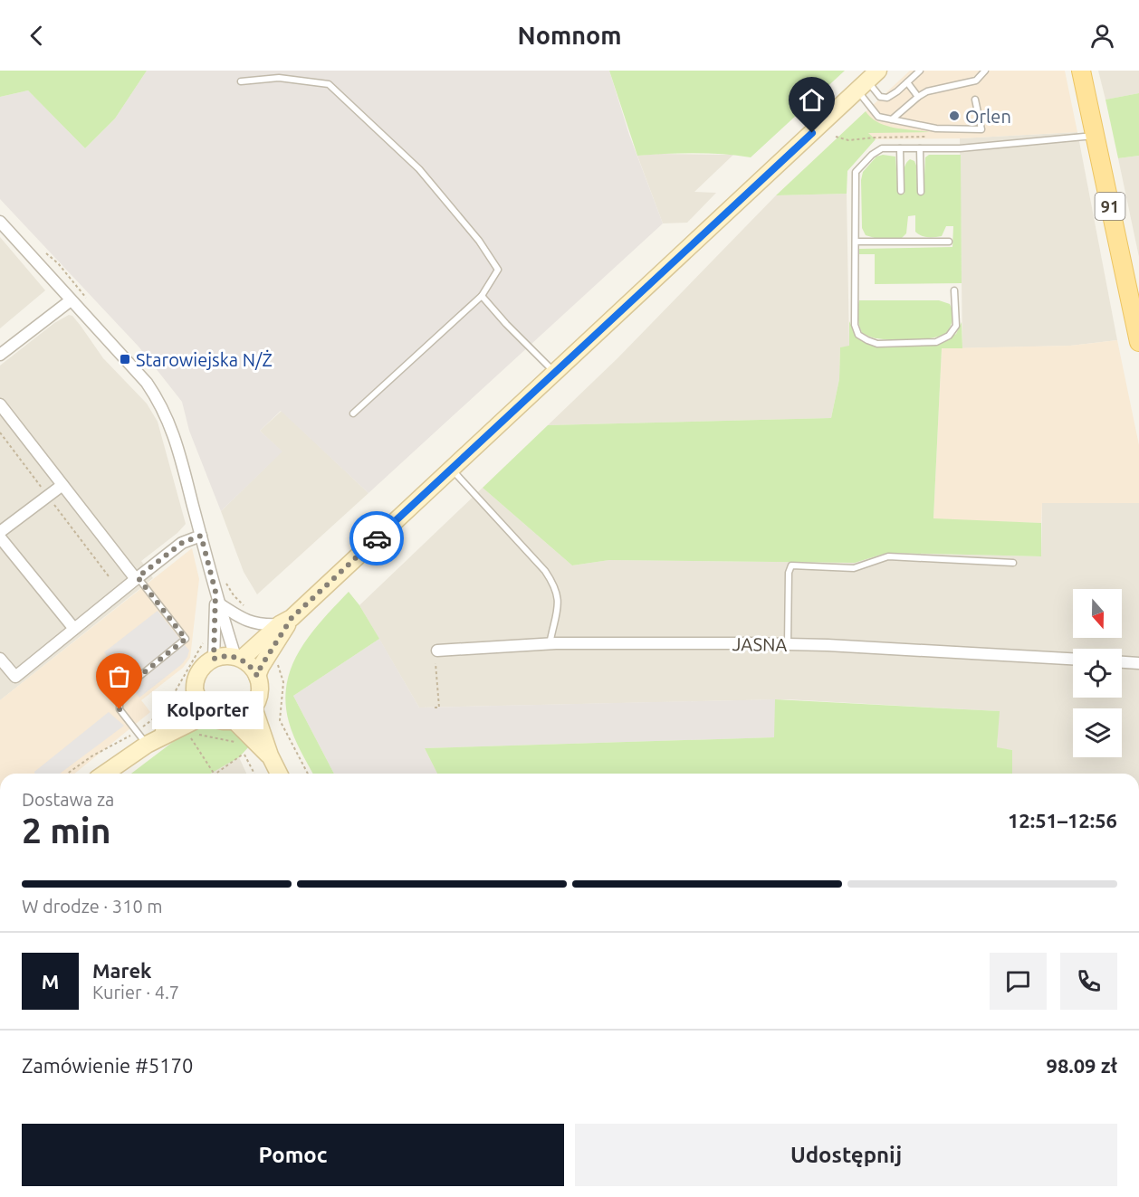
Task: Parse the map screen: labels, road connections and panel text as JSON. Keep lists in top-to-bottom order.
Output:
{
  "streets": {
    "main road": ["91"],
    "street": ["JASNA"]
  },
  "places": {
    "other": ["Orlen", "Kolporter"],
    "transit": ["Starowiejska N/Ż"]
  },
  "north": "bottom",
  "page": {
    "header": "Nomnom",
    "bubble": "Kolporter",
    "heading": ["2 min", "Dostawa za", "12:51–12:56"],
    "panel": [
      "Marek",
      "Kurier · 4.7",
      "Zamówienie #5170",
      "98.09 zł"
    ],
    "bar": "W drodze · 310 m",
    "round": "M",
    "buttons": ["Pomoc", "Udostępnij"]
  }
}
